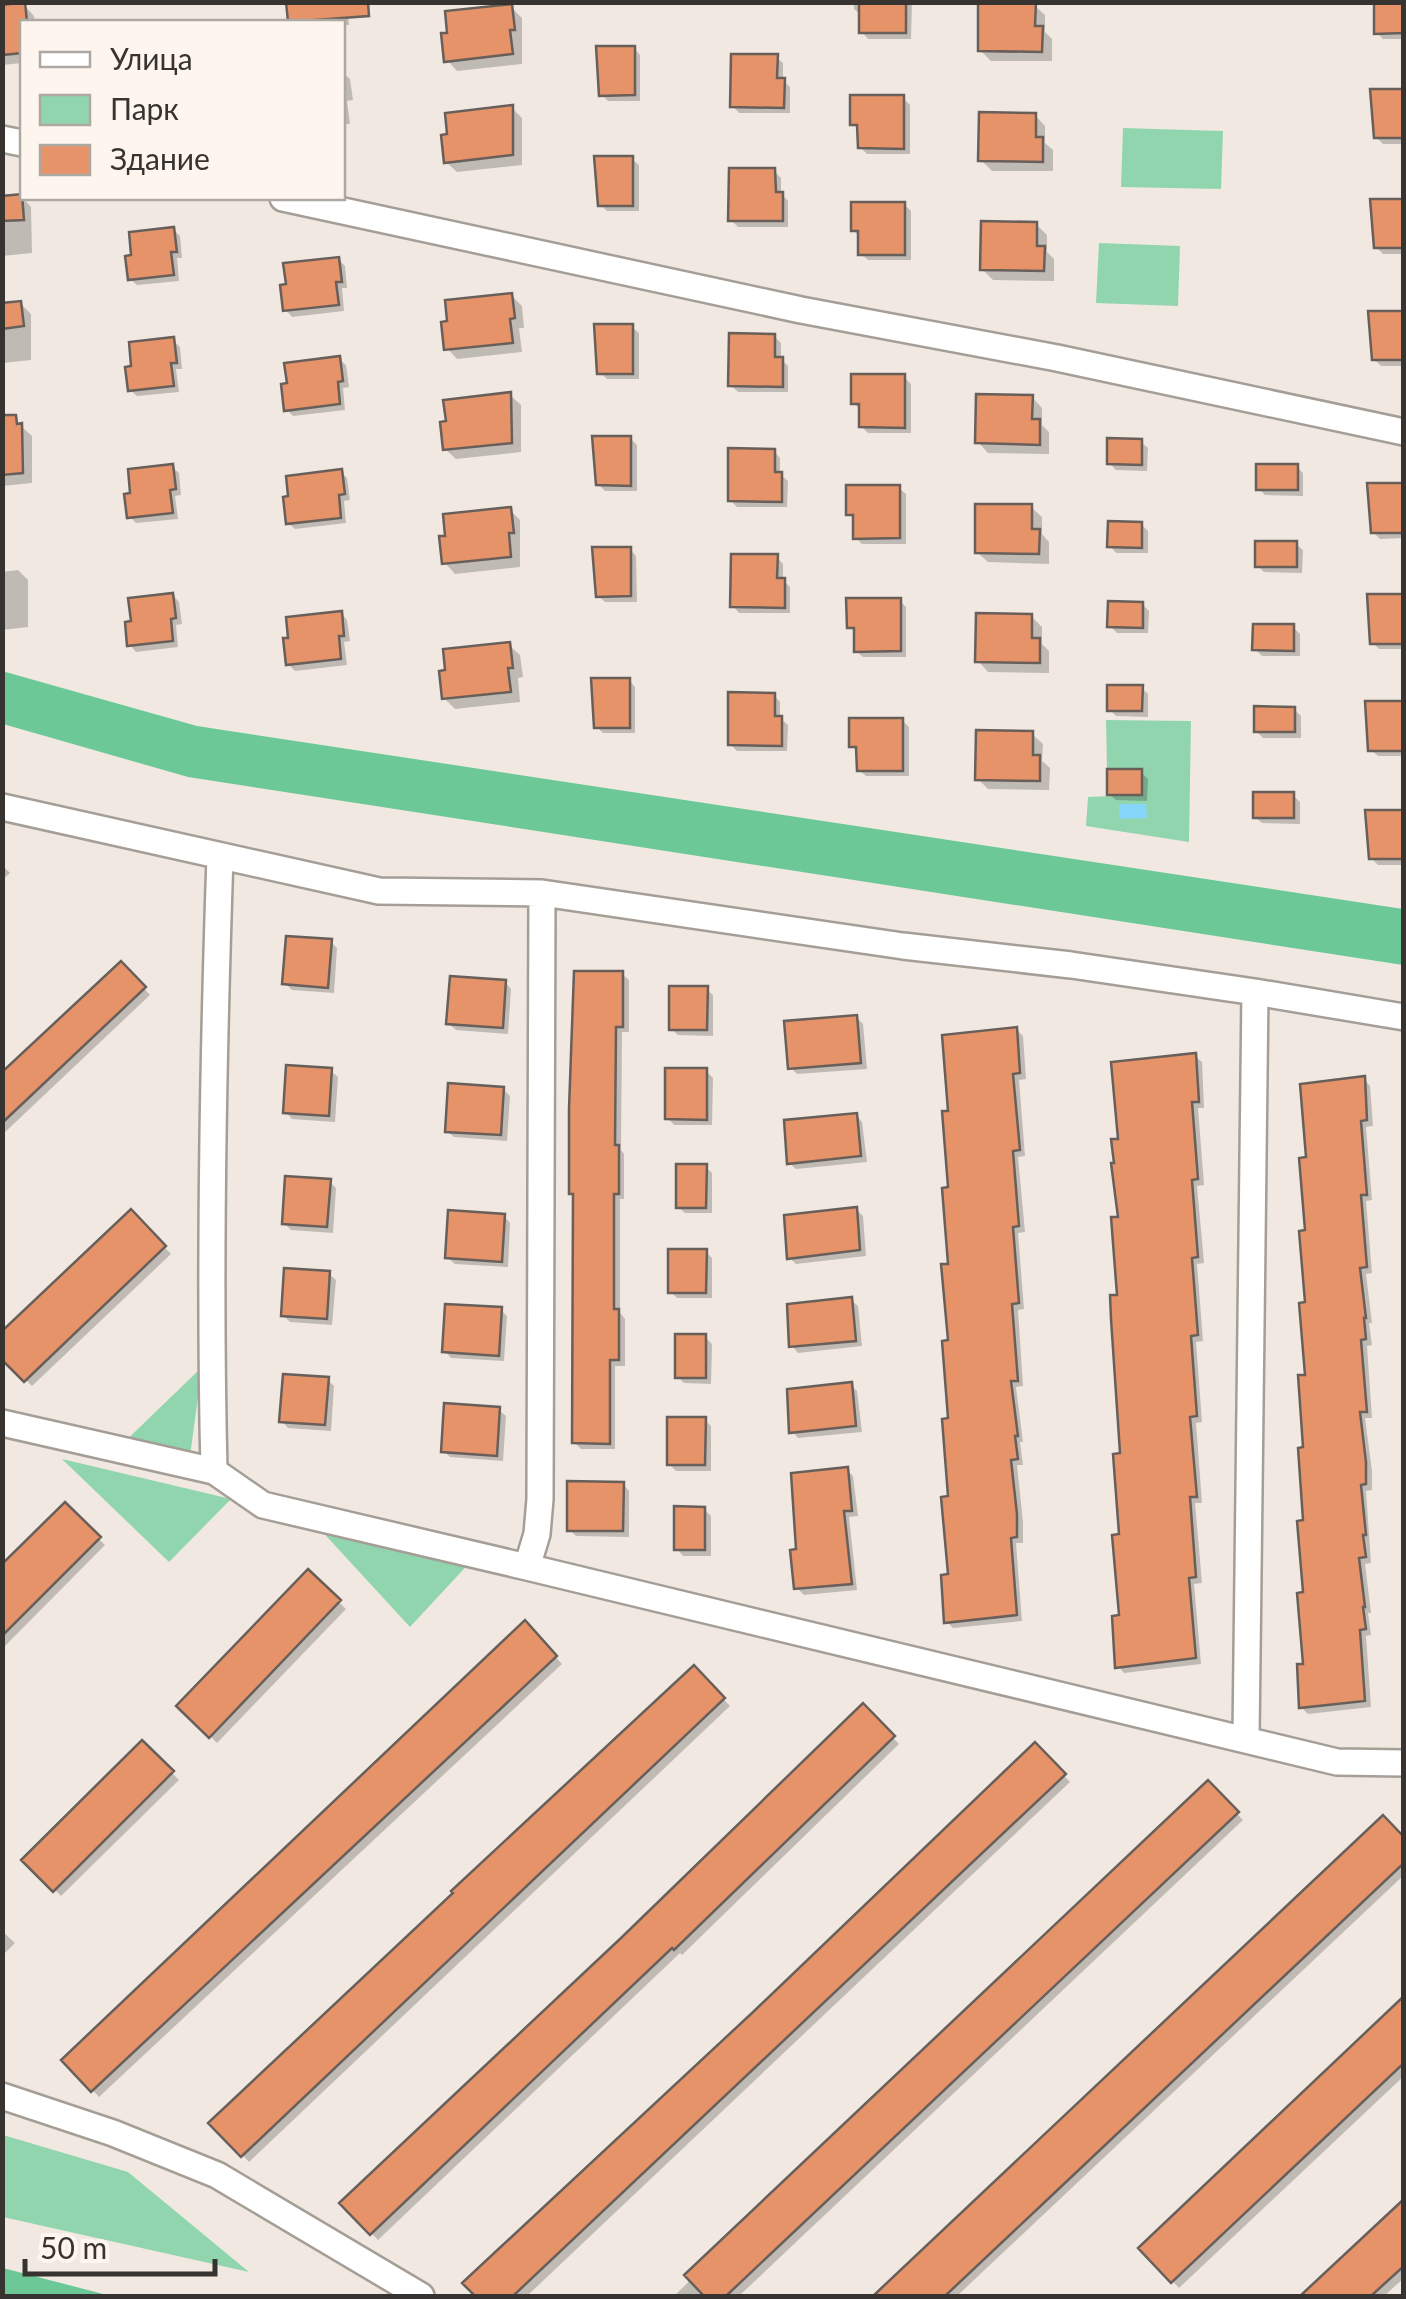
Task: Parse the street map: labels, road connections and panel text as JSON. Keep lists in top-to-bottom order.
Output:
{
  "legend": ["Улица", "Парк", "Здание"],
  "scale_bar": "50 m"
}
